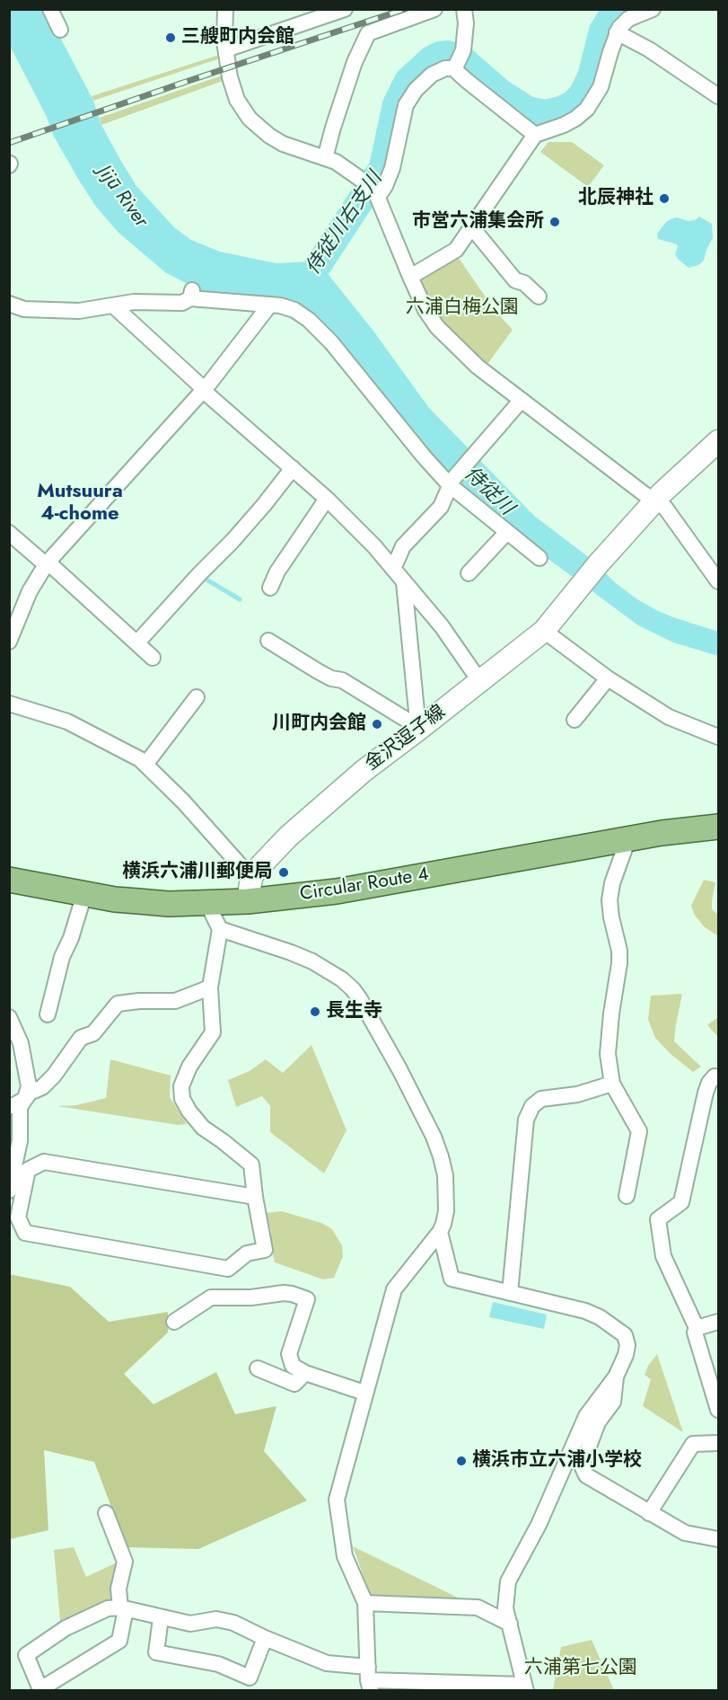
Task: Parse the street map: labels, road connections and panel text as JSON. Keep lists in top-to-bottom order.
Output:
{
  "streets": {
    "main road": ["金沢逗子線", "Circular Route 4"]
  },
  "crossings": [
    ["金沢逗子線", "Circular Route 4"]
  ],
  "districts": ["Mutsuura 4-chome"],
  "water": ["Jijū River", "侍従川右支川", "侍従川"],
  "parks": ["六浦白梅公園", "六浦第七公園"],
  "places": [
    "三艘町内会館",
    "北辰神社",
    "市営六浦集会所",
    "川町内会館",
    "横浜六浦川郵便局",
    "長生寺",
    "横浜市立六浦小学校"
  ]
}
